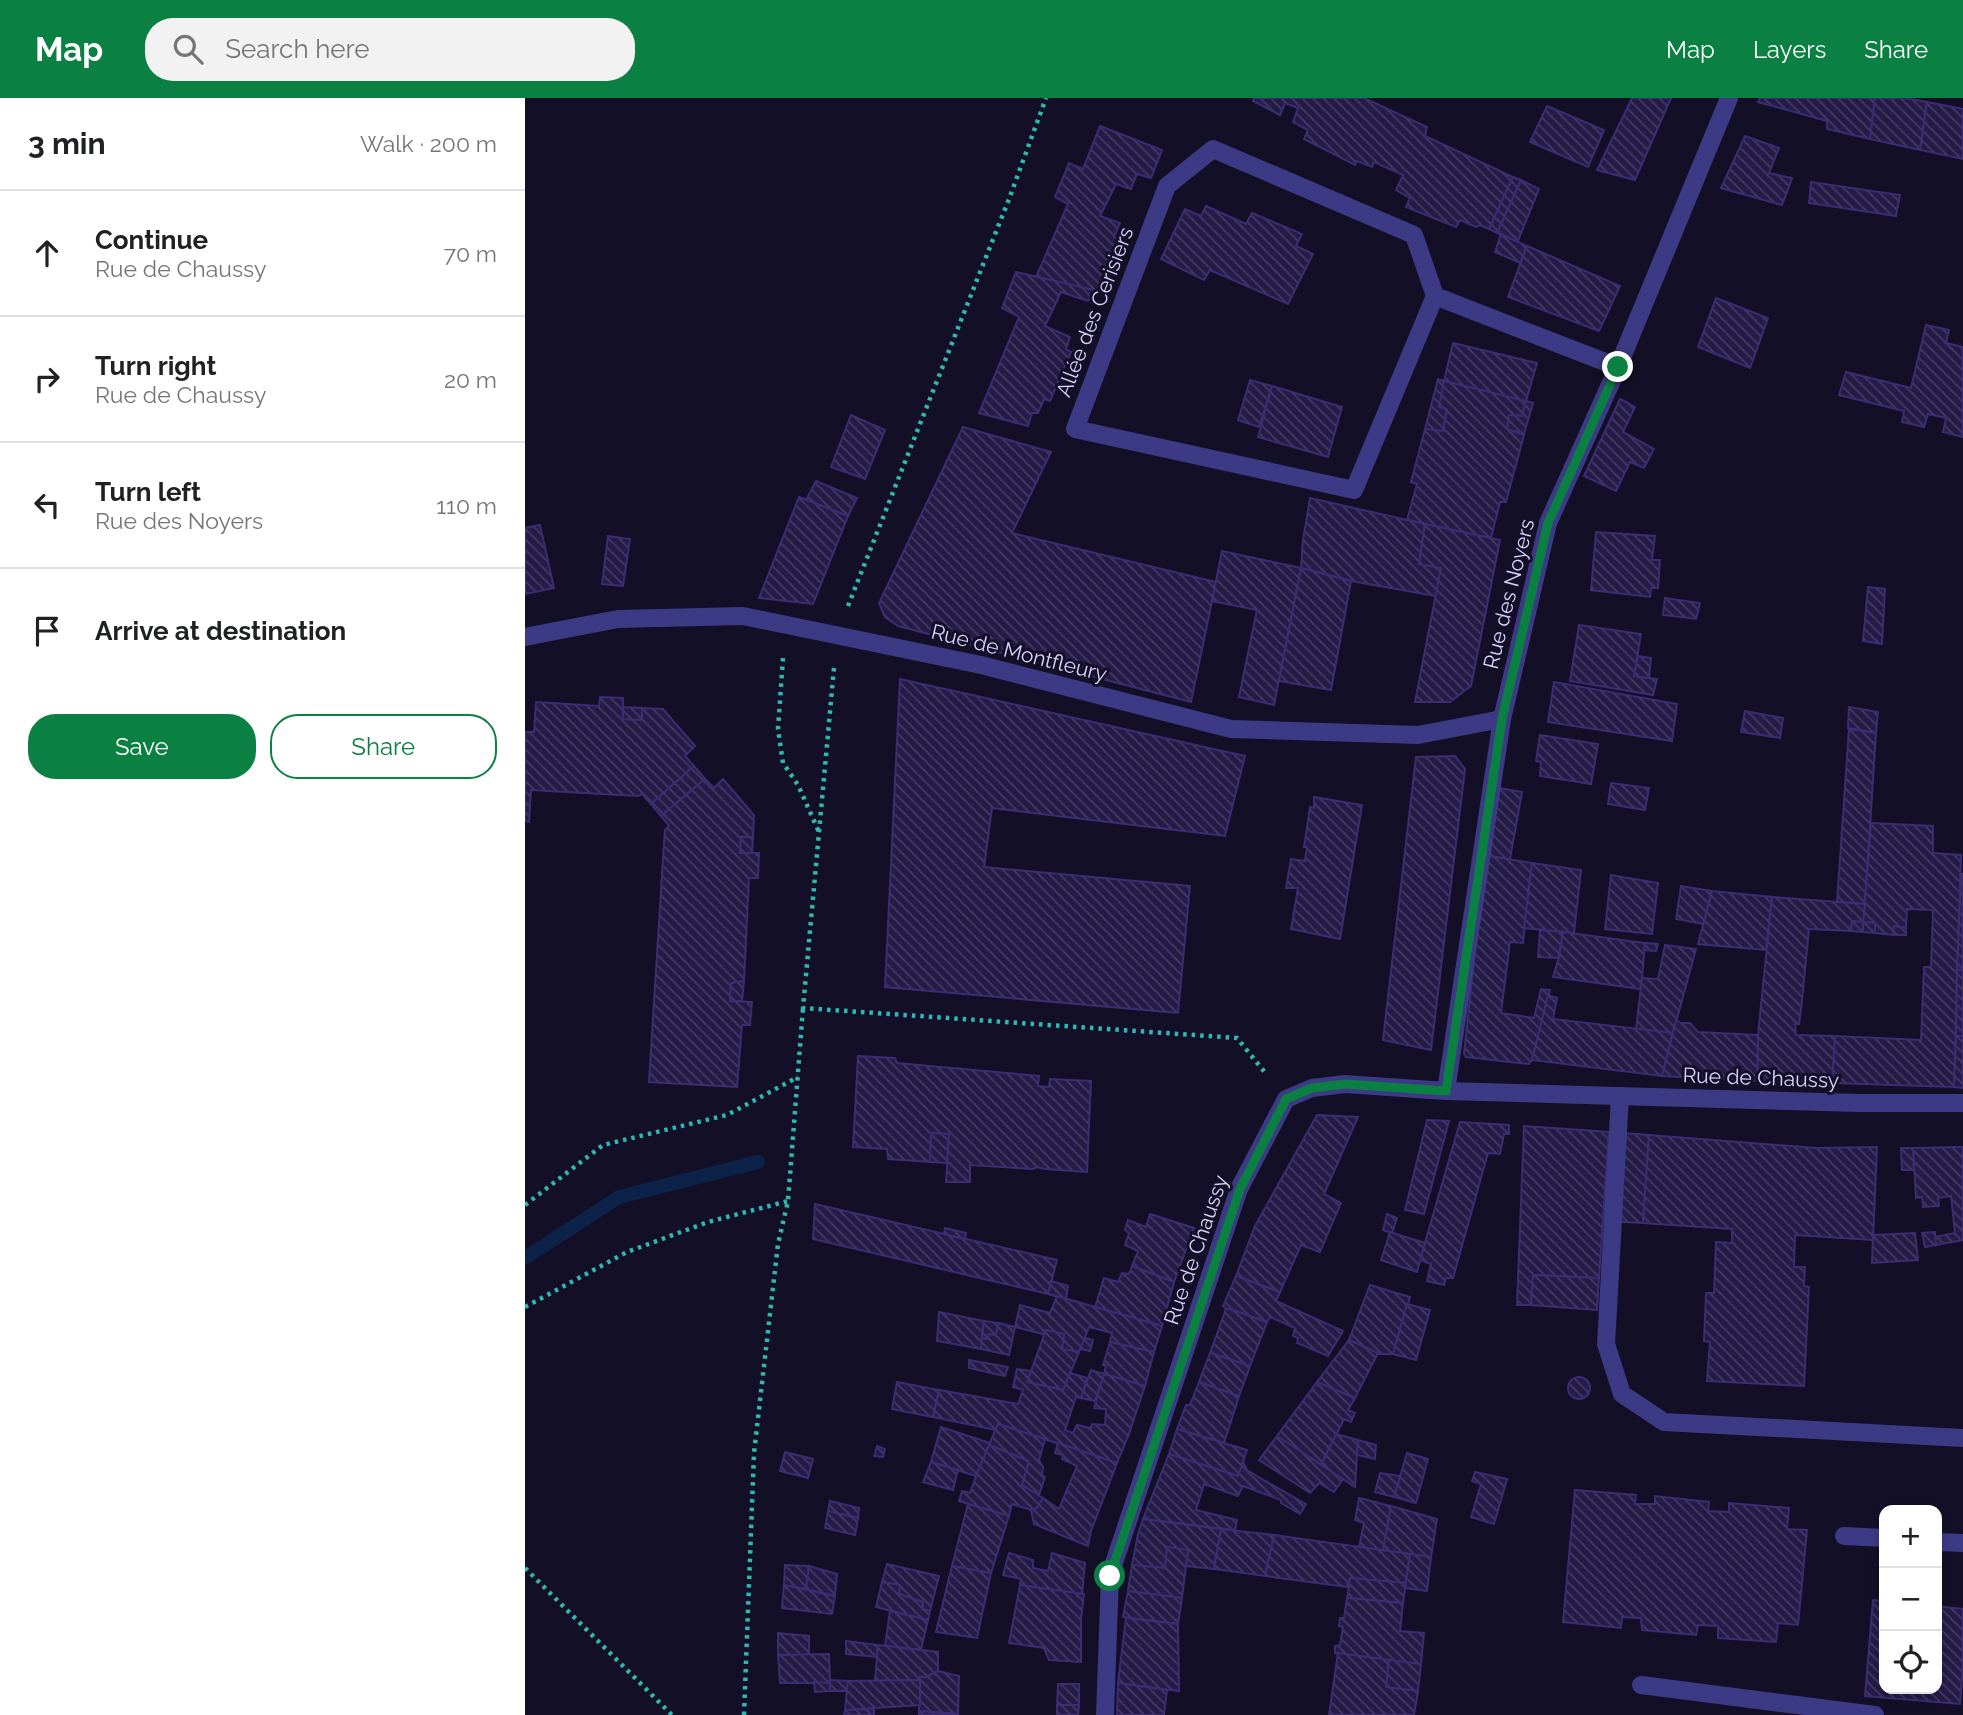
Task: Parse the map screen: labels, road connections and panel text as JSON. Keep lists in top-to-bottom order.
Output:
{
  "streets": {
    "street": [
      "Allée des Cerisiers",
      "Rue des Noyers",
      "Rue de Montfleury",
      "Rue de Chaussy"
    ]
  },
  "crossings": [
    ["Rue des Noyers", "Rue de Montfleury"],
    ["Rue des Noyers", "Rue de Chaussy"]
  ],
  "page": {
    "header": "Map",
    "search": "Search here",
    "nav": ["Map", "Layers", "Share"],
    "heading": ["3 min", "Walk · 200 m"],
    "list": [
      ["Continue", "Rue de Chaussy", "70 m"],
      ["Turn right", "Rue de Chaussy", "20 m"],
      ["Turn left", "Rue des Noyers", "110 m"],
      "Arrive at destination"
    ],
    "buttons": ["Save", "Share"],
    "map_buttons": ["+", "−"]
  }
}
